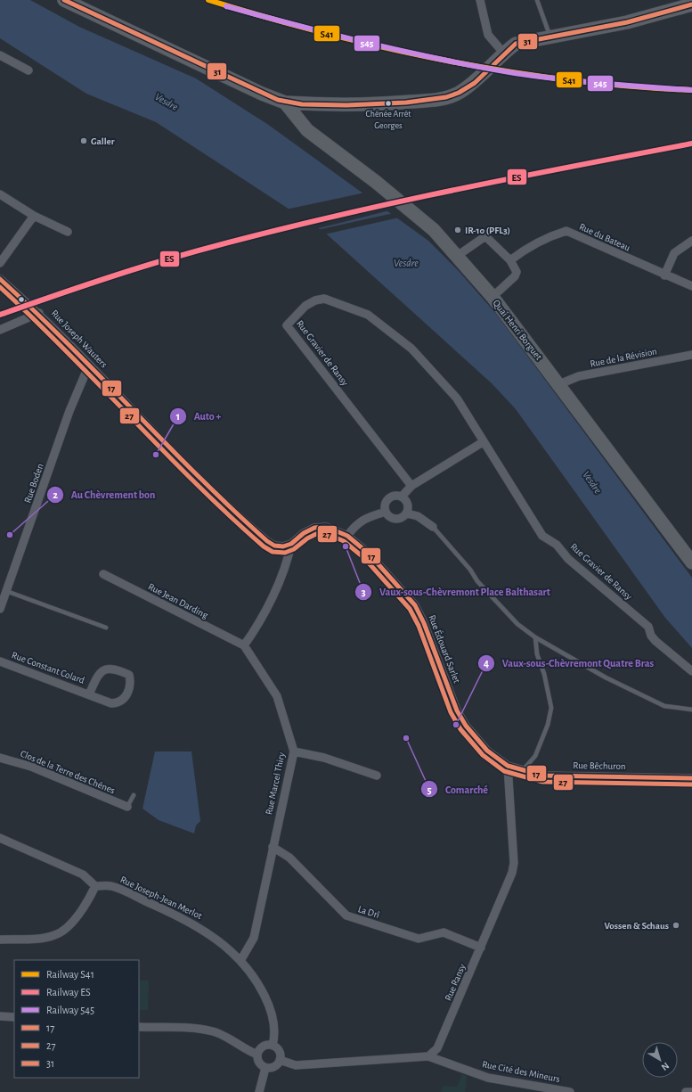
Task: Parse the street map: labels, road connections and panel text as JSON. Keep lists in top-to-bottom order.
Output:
{
  "streets": {
    "main road": ["Quai Henri Borguet"],
    "street": [
      "Rue du Bateau",
      "Rue Joseph Wauters",
      "Rue Gravier de Ransy",
      "Rue de la Révision",
      "Rue Boden",
      "Rue Jean Darding",
      "Rue Édouard Sarlet",
      "Rue Constant Colard",
      "Rue Bêchuron",
      "Clos de la Terre des Chênes",
      "Rue Marcel Thiry",
      "Rue Joseph-Jean Merlot",
      "La Drî",
      "Rue Ransy",
      "Rue Cité des Mineurs"
    ]
  },
  "crossings": [
    ["Quai Henri Borguet", "Rue de la Révision"],
    ["Rue Joseph Wauters", "Rue Boden"],
    ["Rue Joseph Wauters", "Rue Édouard Sarlet"],
    ["Rue Jean Darding", "Rue Marcel Thiry"],
    ["Rue Édouard Sarlet", "Rue Bêchuron"],
    ["Rue Édouard Sarlet", "Rue Ransy"],
    ["Rue Bêchuron", "Rue Ransy"],
    ["Rue Marcel Thiry", "Rue Joseph-Jean Merlot"],
    ["Rue Marcel Thiry", "La Drî"],
    ["La Drî", "Rue Ransy"],
    ["Rue Ransy", "Rue Cité des Mineurs"]
  ],
  "water": ["Vesdre"],
  "places": [
    "Chênée Arrêt Georges",
    "Galler",
    "IR-10 (PFL3)",
    "Auto +",
    "Au Chèvrement bon",
    "Vaux-sous-Chèvremont Place Balthasart",
    "Vaux-sous-Chèvremont Quatre Bras",
    "Comarché",
    "Vossen & Schaus"
  ],
  "lines": [
    "rail line S41",
    "transit line 31",
    "rail line 545",
    "rail line ES",
    "transit line 17",
    "transit line 27"
  ],
  "legend": [
    "Railway S41",
    "Railway ES",
    "Railway 545",
    "17",
    "27",
    "31"
  ],
  "north": "bottom right"
}
